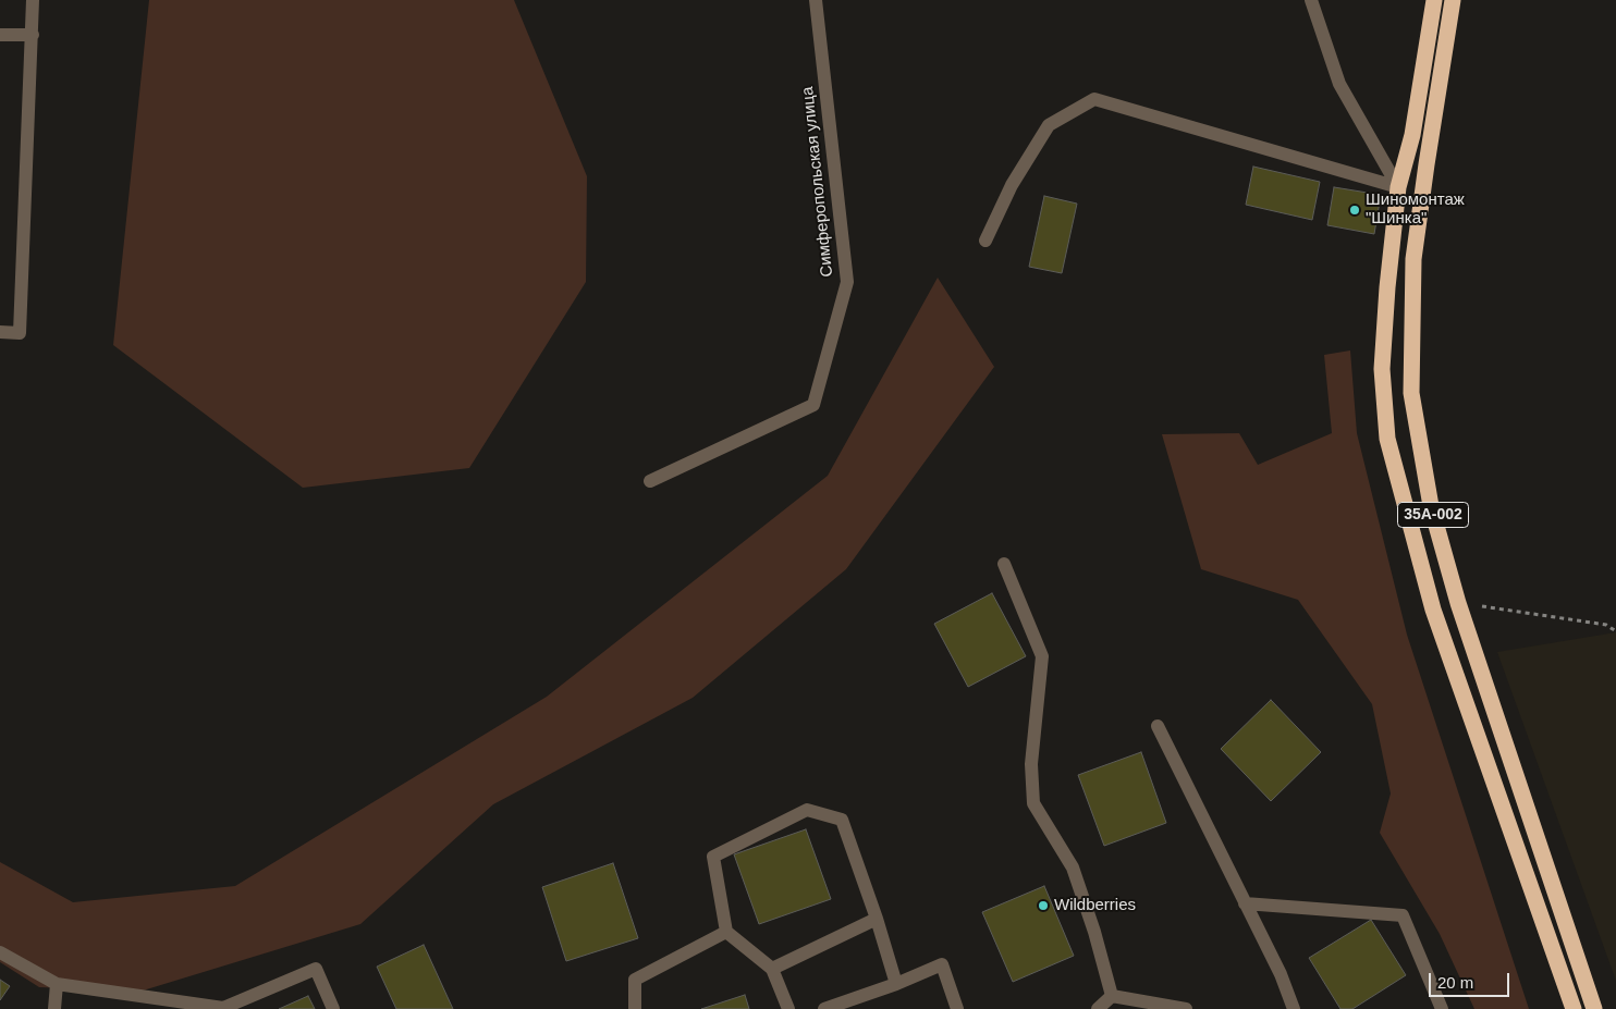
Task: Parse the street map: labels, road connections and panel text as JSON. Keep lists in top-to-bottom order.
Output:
{
  "streets": {
    "highway": ["35А-002"],
    "street": ["Симферопольская улица"]
  },
  "places": ["Шиномонтаж \"Шинка\"", "Wildberries"],
  "scale_bar": "20 m"
}
